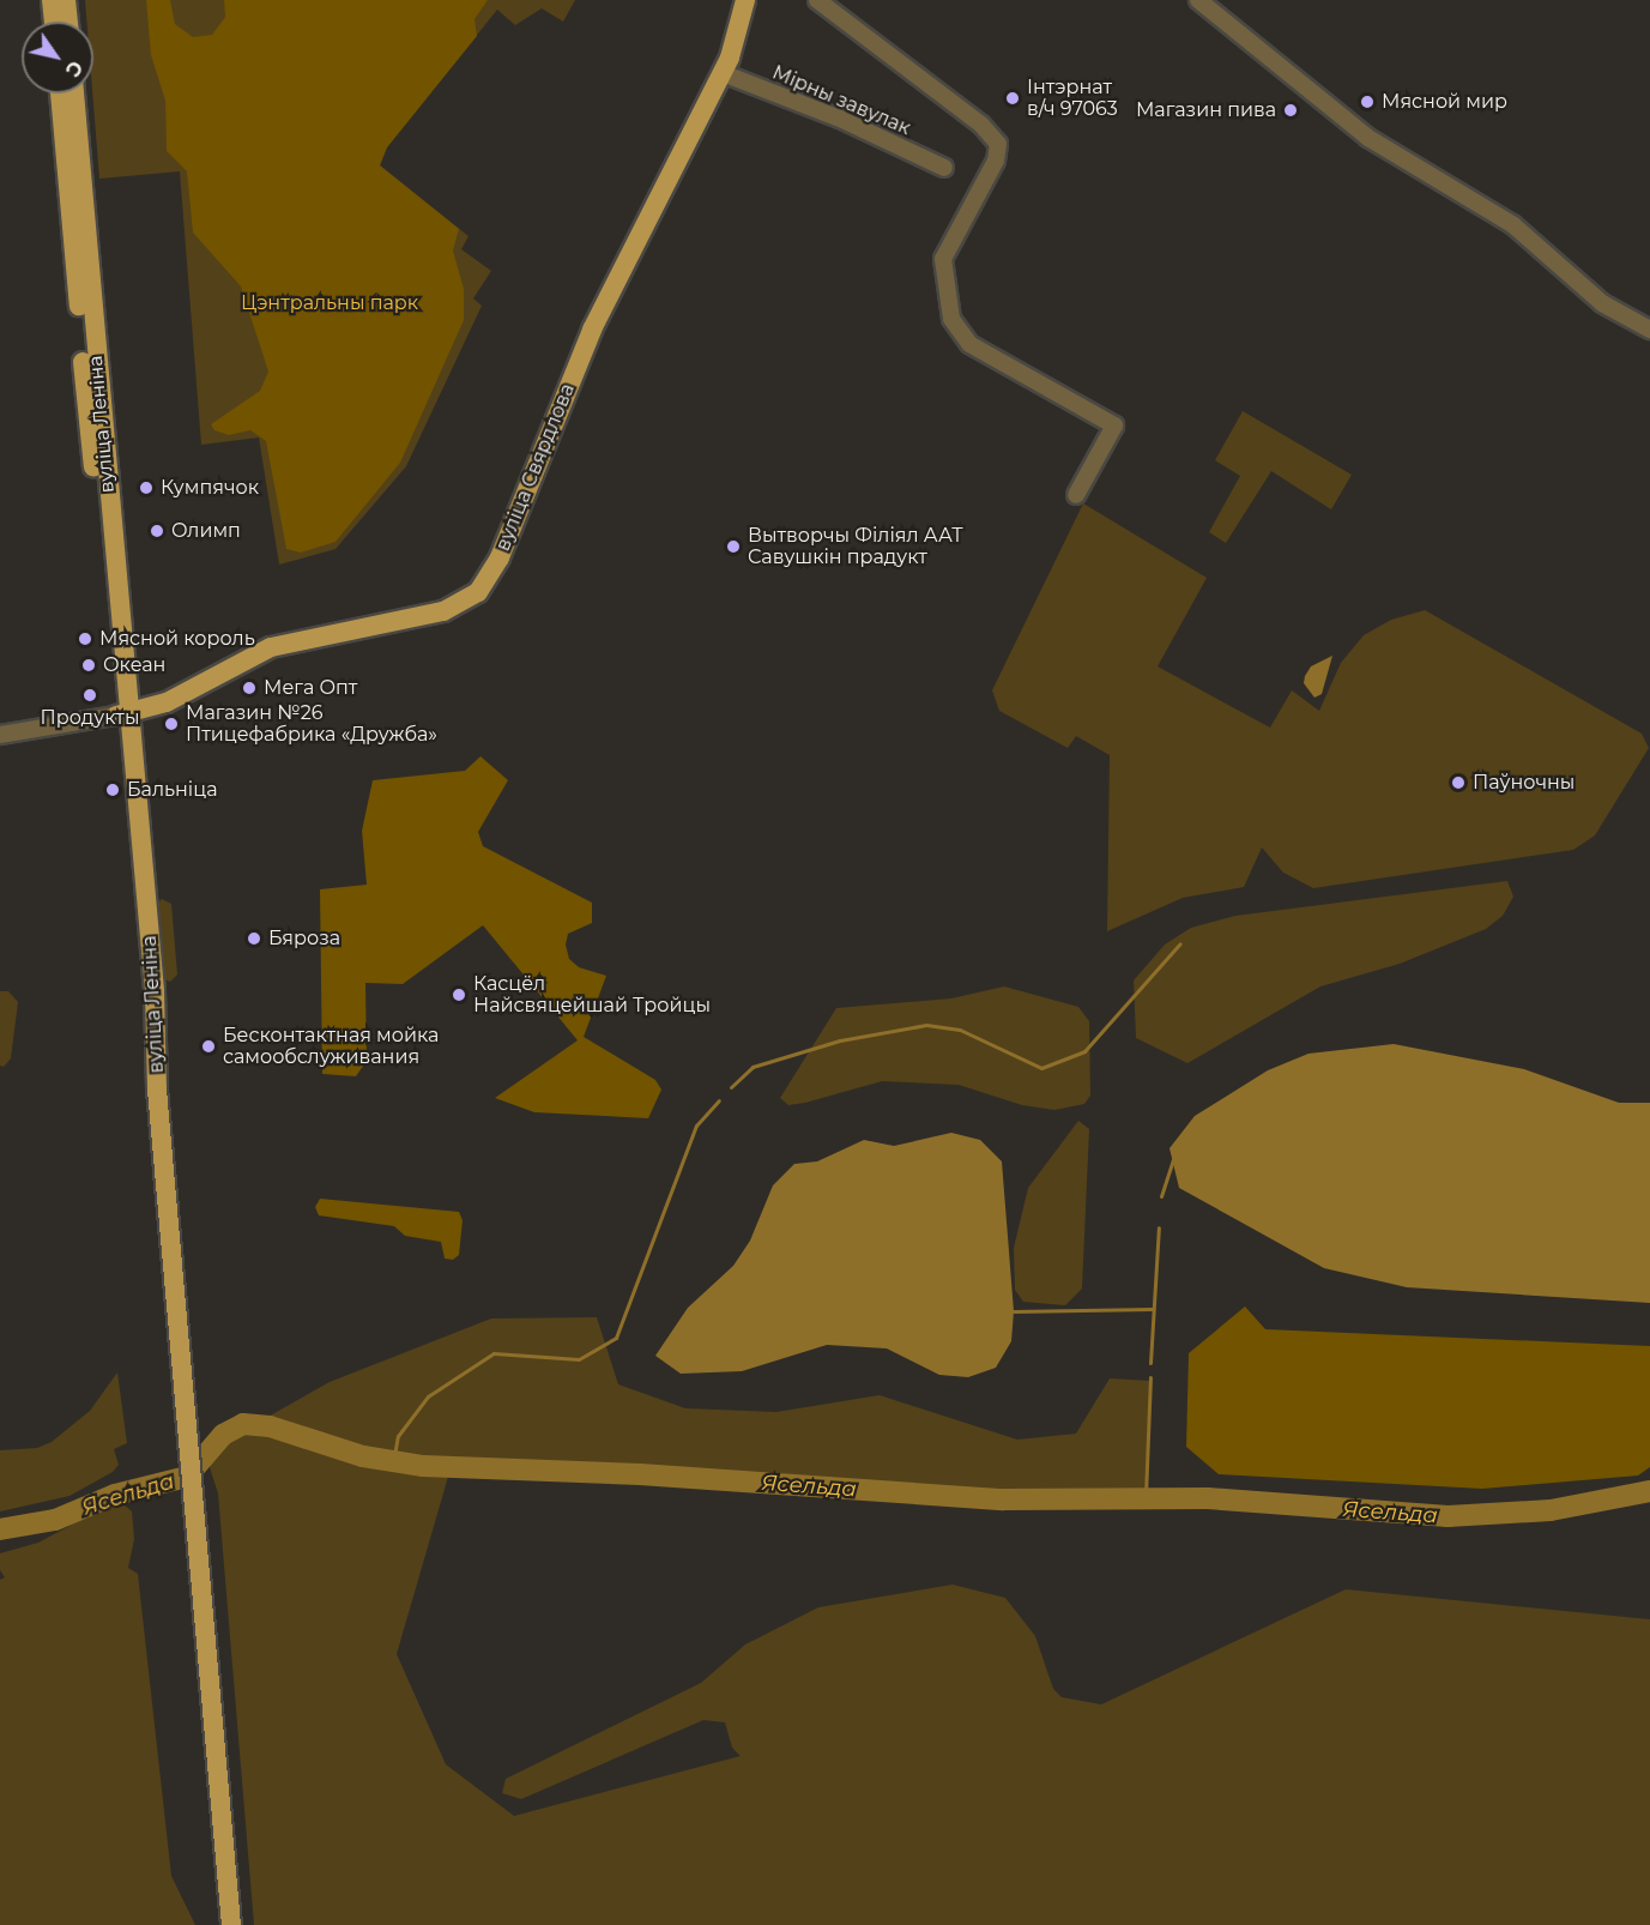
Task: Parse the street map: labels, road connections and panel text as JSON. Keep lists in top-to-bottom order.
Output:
{
  "streets": {
    "main road": ["вуліца Леніна", "вуліца Свярдлова"],
    "street": ["Мірны завулак"]
  },
  "crossings": [
    ["Мірны завулак", "вуліца Свярдлова"],
    ["вуліца Леніна", "вуліца Свярдлова"]
  ],
  "water": ["Ясельда"],
  "parks": ["Цэнтральны парк"],
  "places": [
    "Інтэрнат в/ч 97063",
    "Мясной мир",
    "Магазин пива",
    "Кумпячок",
    "Олимп",
    "Вытворчы Філіял ААТ Савушкін прадукт",
    "Мясной король",
    "Океан",
    "Мега Опт",
    "Продукты",
    "Магазин №26 Птицефабрика «Дружба»",
    "Паўночны",
    "Бальніца",
    "Бяроза",
    "Касцёл Найсвяцейшай Тройцы",
    "Бесконтактная мойка самообслуживания"
  ],
  "north": "bottom right"
}
